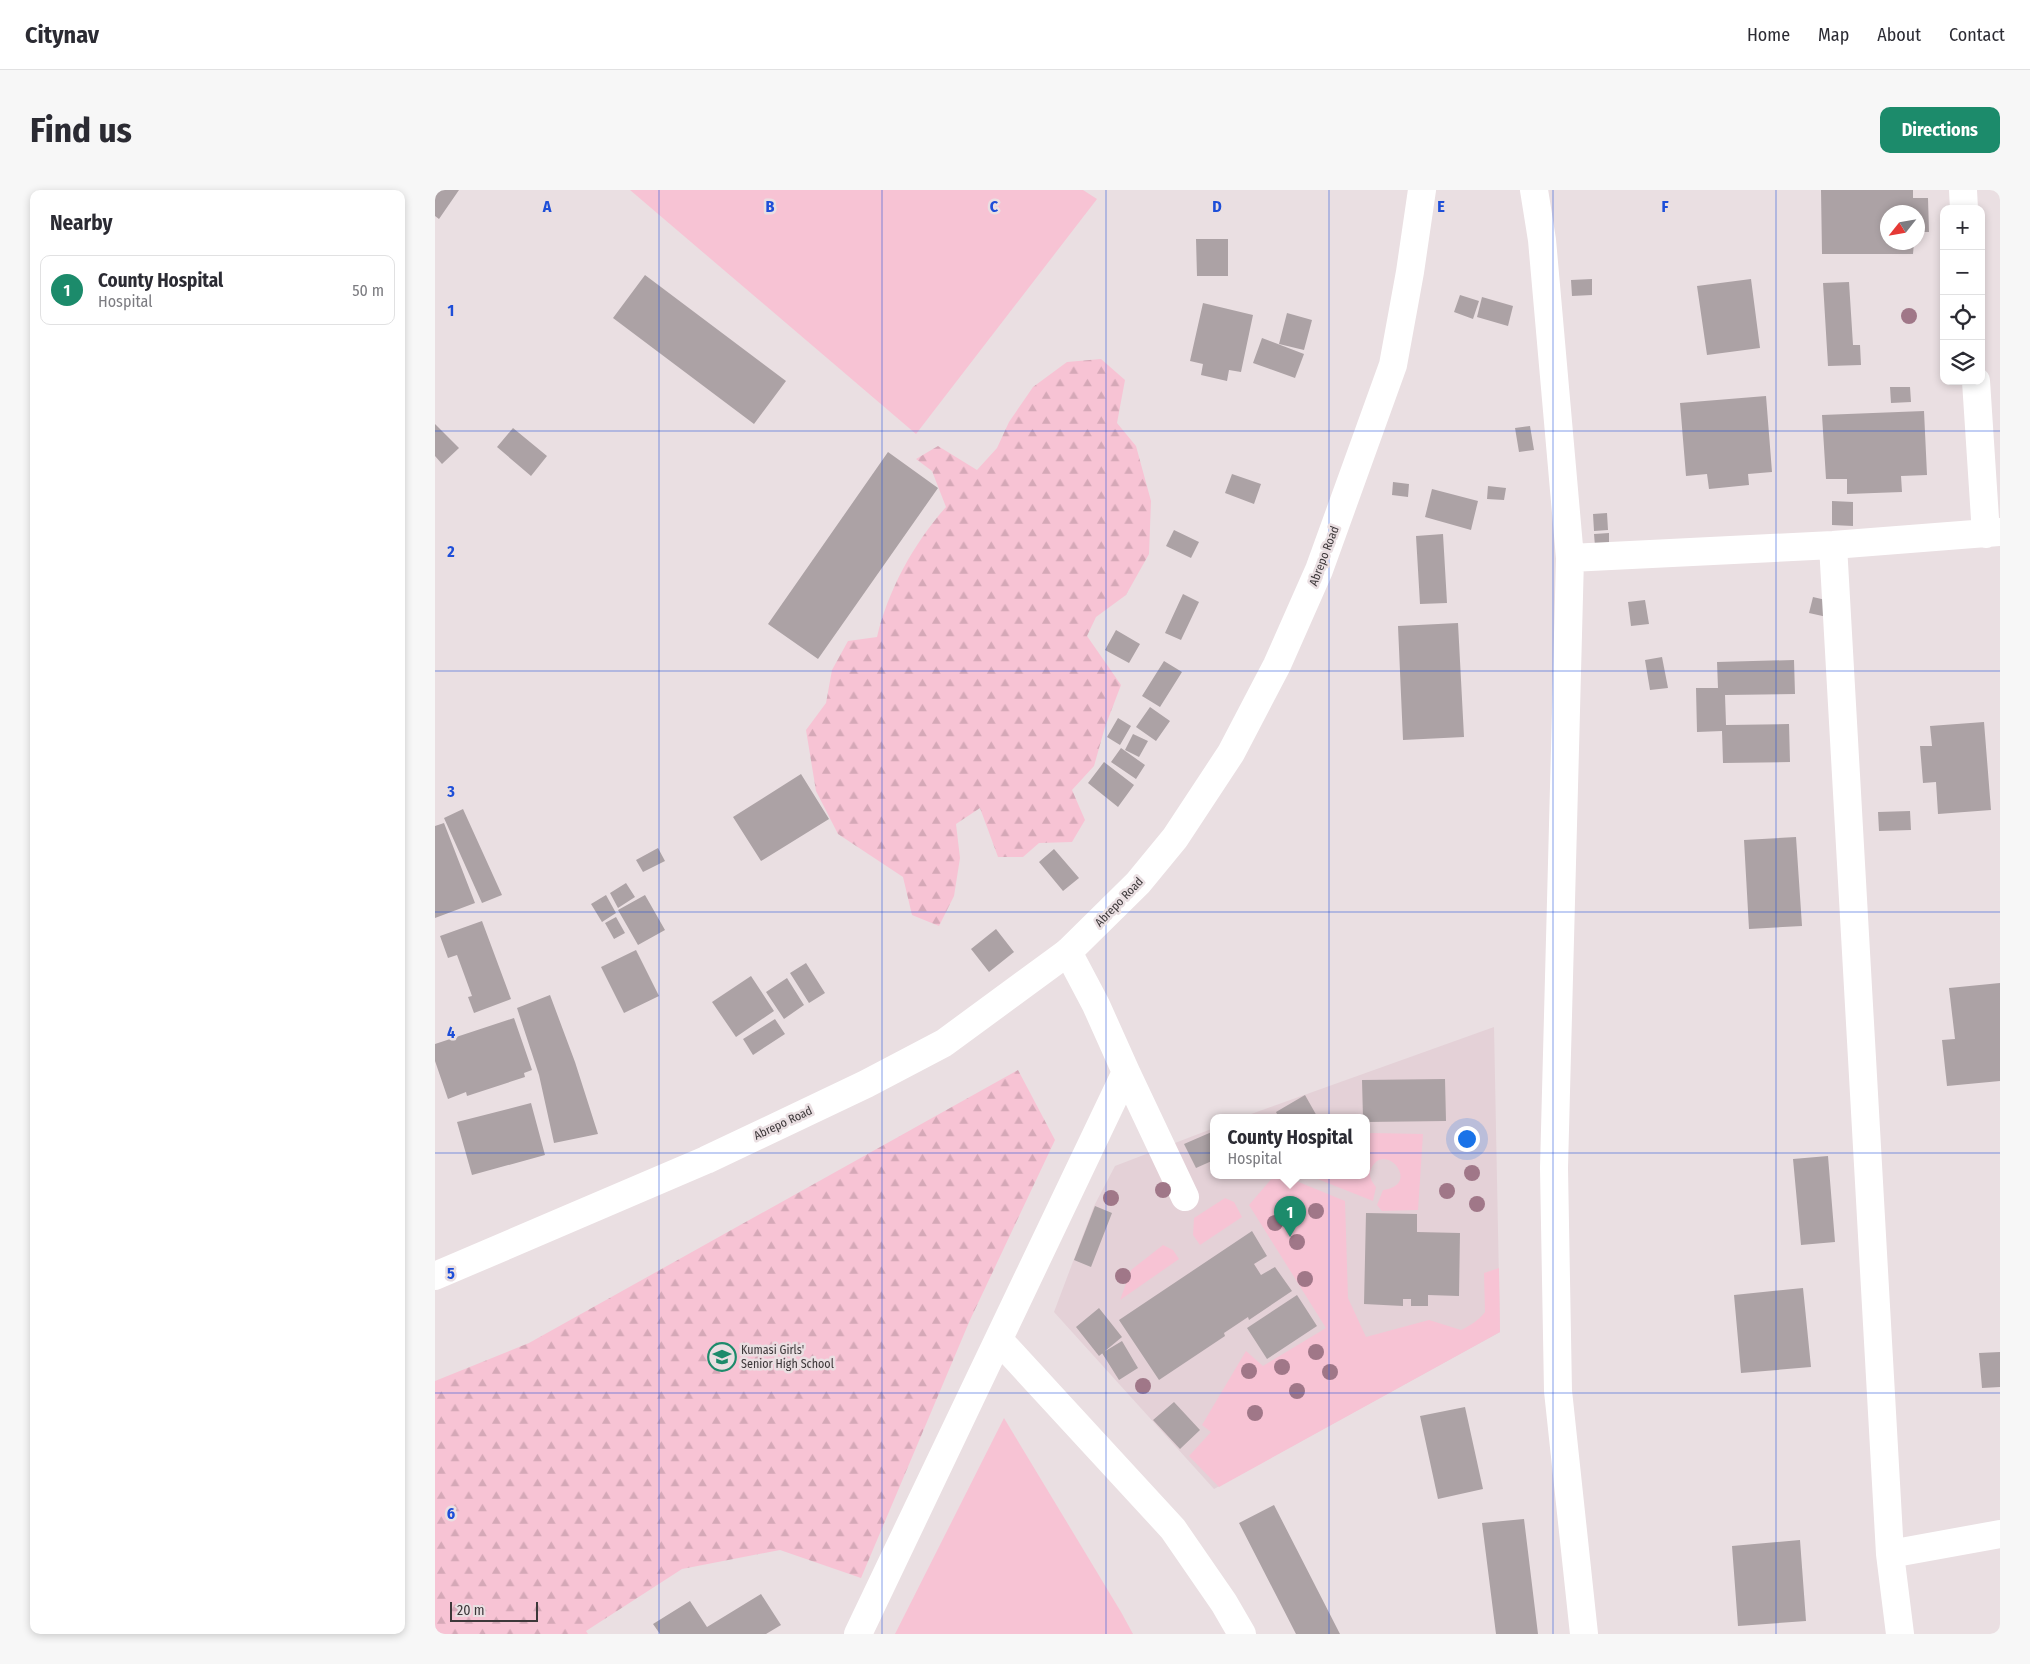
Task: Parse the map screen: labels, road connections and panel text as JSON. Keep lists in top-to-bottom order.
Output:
{
  "streets": {
    "street": ["Abrepo Road"]
  },
  "places": {
    "school or university": ["Kumasi Girls' Senior High School"]
  },
  "scale_bar": "20 m",
  "north": "bottom left",
  "page": {
    "header": "Citynav",
    "nav": [
      "Home",
      "Map",
      "About",
      "Contact"
    ],
    "buttons": "Directions",
    "title": "Find us",
    "heading": "Nearby",
    "map_buttons": ["+", "−"],
    "list": [
      {
        "mark": "1",
        "name": "County Hospital",
        "note": "Hospital",
        "value": "50 m"
      }
    ],
    "popup": ["County Hospital", "Hospital"],
    "pins": "1",
    "scale": "20 m"
  },
  "grid": {
    "columns": [
      "A",
      "B",
      "C",
      "D",
      "E",
      "F"
    ],
    "rows": [
      "1",
      "2",
      "3",
      "4",
      "5",
      "6"
    ]
  }
}
